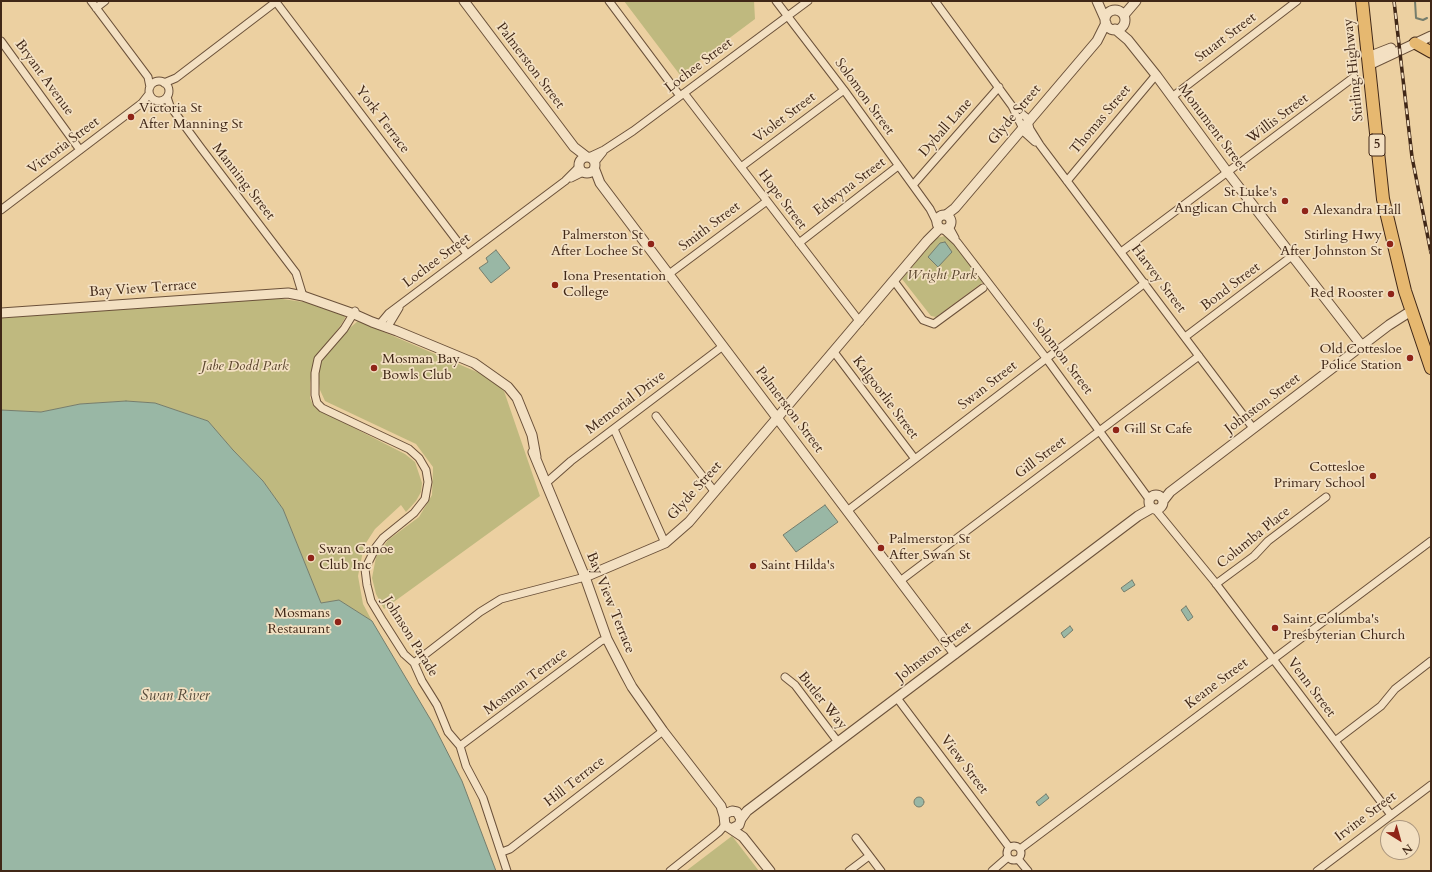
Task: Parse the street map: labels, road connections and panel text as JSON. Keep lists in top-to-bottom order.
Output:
{
  "streets": {
    "highway": ["Stirling Highway", "5"],
    "street": [
      "Stuart Street",
      "Palmerston Street",
      "Lochee Street",
      "Bryant Avenue",
      "Solomon Street",
      "Glyde Street",
      "Violet Street",
      "Willis Street",
      "York Terrace",
      "Thomas Street",
      "Dyball Lane",
      "Monument Street",
      "Victoria Street",
      "Manning Street",
      "Edwyna Street",
      "Hope Street",
      "Smith Street",
      "Harvey Street",
      "Bond Street",
      "Bay View Terrace",
      "Swan Street",
      "Kalgoorlie Street",
      "Memorial Drive",
      "Johnston Street",
      "Gill Street",
      "Columba Place",
      "Johnson Parade",
      "Mosman Terrace",
      "Keane Street",
      "Venn Street",
      "Butler Way",
      "View Street",
      "Hill Terrace",
      "Irvine Street"
    ]
  },
  "crossings": [
    ["Stuart Street", "Monument Street"],
    ["Palmerston Street", "Lochee Street"],
    ["Palmerston Street", "Glyde Street"],
    ["Palmerston Street", "Smith Street"],
    ["Palmerston Street", "Swan Street"],
    ["Palmerston Street", "Memorial Drive"],
    ["Palmerston Street", "Johnston Street"],
    ["Palmerston Street", "Gill Street"],
    ["Lochee Street", "Solomon Street"],
    ["Lochee Street", "York Terrace"],
    ["Lochee Street", "Hope Street"],
    ["Lochee Street", "Bay View Terrace"],
    ["Stirling Highway", "Johnston Street"],
    ["Bryant Avenue", "Victoria Street"],
    ["Solomon Street", "Glyde Street"],
    ["Solomon Street", "Violet Street"],
    ["Solomon Street", "Dyball Lane"],
    ["Solomon Street", "Edwyna Street"],
    ["Solomon Street", "Swan Street"],
    ["Solomon Street", "Johnston Street"],
    ["Solomon Street", "Gill Street"],
    ["Solomon Street", "Venn Street"],
    ["Glyde Street", "Monument Street"],
    ["Glyde Street", "Hope Street"],
    ["Glyde Street", "Harvey Street"],
    ["Glyde Street", "Bay View Terrace"],
    ["Glyde Street", "Kalgoorlie Street"],
    ["Glyde Street", "Johnson Parade"],
    ["Violet Street", "Hope Street"],
    ["Willis Street", "Monument Street"],
    ["Willis Street", "Harvey Street"],
    ["Thomas Street", "Monument Street"],
    ["Thomas Street", "Harvey Street"],
    ["Dyball Lane", "Harvey Street"],
    ["Monument Street", "Bond Street"],
    ["Monument Street", "Johnston Street"],
    ["Victoria Street", "Manning Street"],
    ["Manning Street", "Bay View Terrace"],
    ["Edwyna Street", "Hope Street"],
    ["Hope Street", "Smith Street"],
    ["Harvey Street", "Bond Street"],
    ["Harvey Street", "Swan Street"],
    ["Harvey Street", "Johnston Street"],
    ["Harvey Street", "Gill Street"],
    ["Bay View Terrace", "Memorial Drive"],
    ["Bay View Terrace", "Johnston Street"],
    ["Bay View Terrace", "Johnson Parade"],
    ["Bay View Terrace", "Mosman Terrace"],
    ["Bay View Terrace", "Hill Terrace"],
    ["Swan Street", "Kalgoorlie Street"],
    ["Johnston Street", "Venn Street"],
    ["Johnston Street", "Butler Way"],
    ["Johnston Street", "View Street"],
    ["Columba Place", "Venn Street"],
    ["Johnson Parade", "Mosman Terrace"],
    ["Johnson Parade", "Hill Terrace"],
    ["Keane Street", "Venn Street"],
    ["Keane Street", "View Street"],
    ["Venn Street", "Irvine Street"]
  ],
  "water": ["Swan River"],
  "parks": ["Wright Park", "Jabe Dodd Park"],
  "places": [
    "Victoria St After Manning St",
    "St Luke's Anglican Church",
    "Alexandra Hall",
    "Palmerston St After Lochee St",
    "Stirling Hwy After Johnston St",
    "Iona Presentation College",
    "Red Rooster",
    "Old Cottesloe Police Station",
    "Mosman Bay Bowls Club",
    "Gill St Cafe",
    "Cottesloe Primary School",
    "Palmerston St After Swan St",
    "Swan Canoe Club Inc",
    "Saint Hilda's",
    "Mosmans Restaurant",
    "Saint Columba's Presbyterian Church"
  ],
  "north": "bottom right"
}
